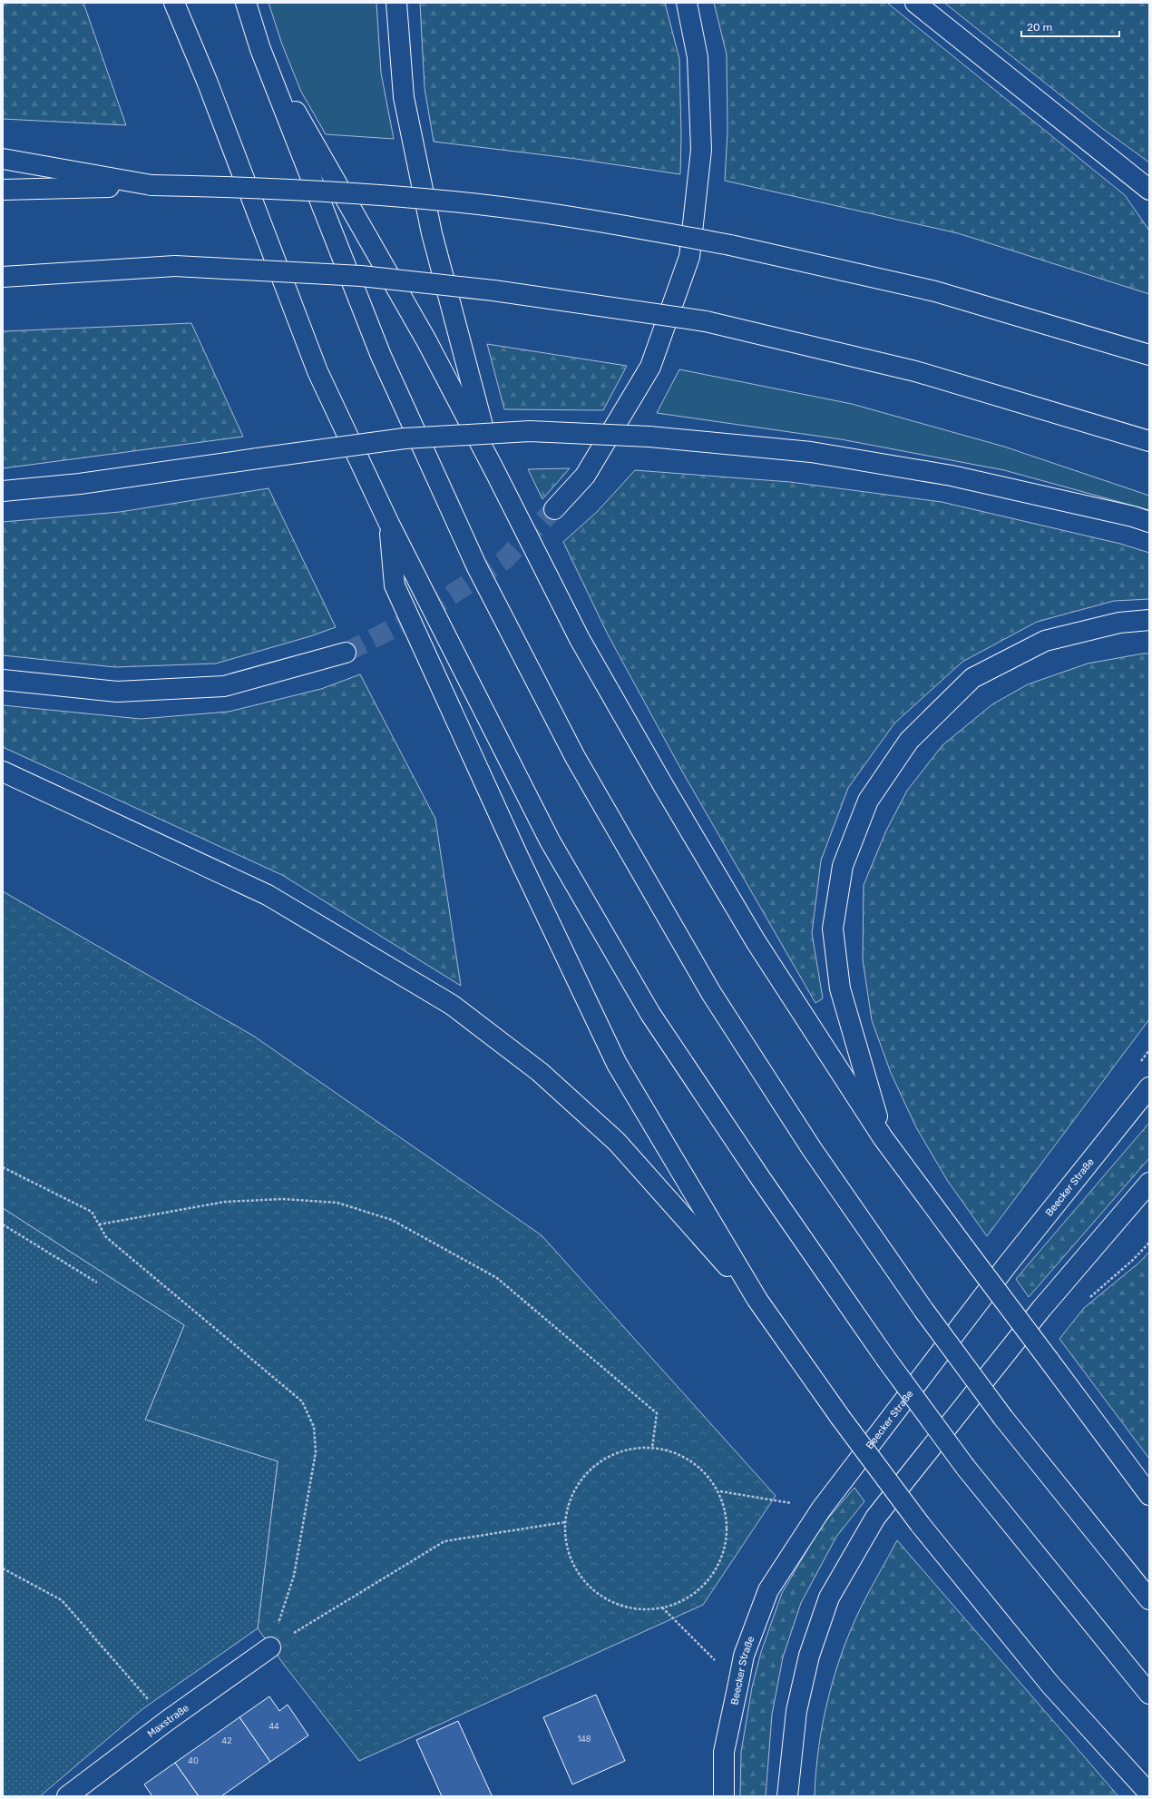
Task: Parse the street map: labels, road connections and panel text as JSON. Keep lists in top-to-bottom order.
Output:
{
  "streets": {
    "main road": ["Beecker Straße", "Maxstraße"]
  },
  "house_numbers": [
    "44",
    "148",
    "42",
    "40"
  ],
  "scale_bar": "20 m"
}
